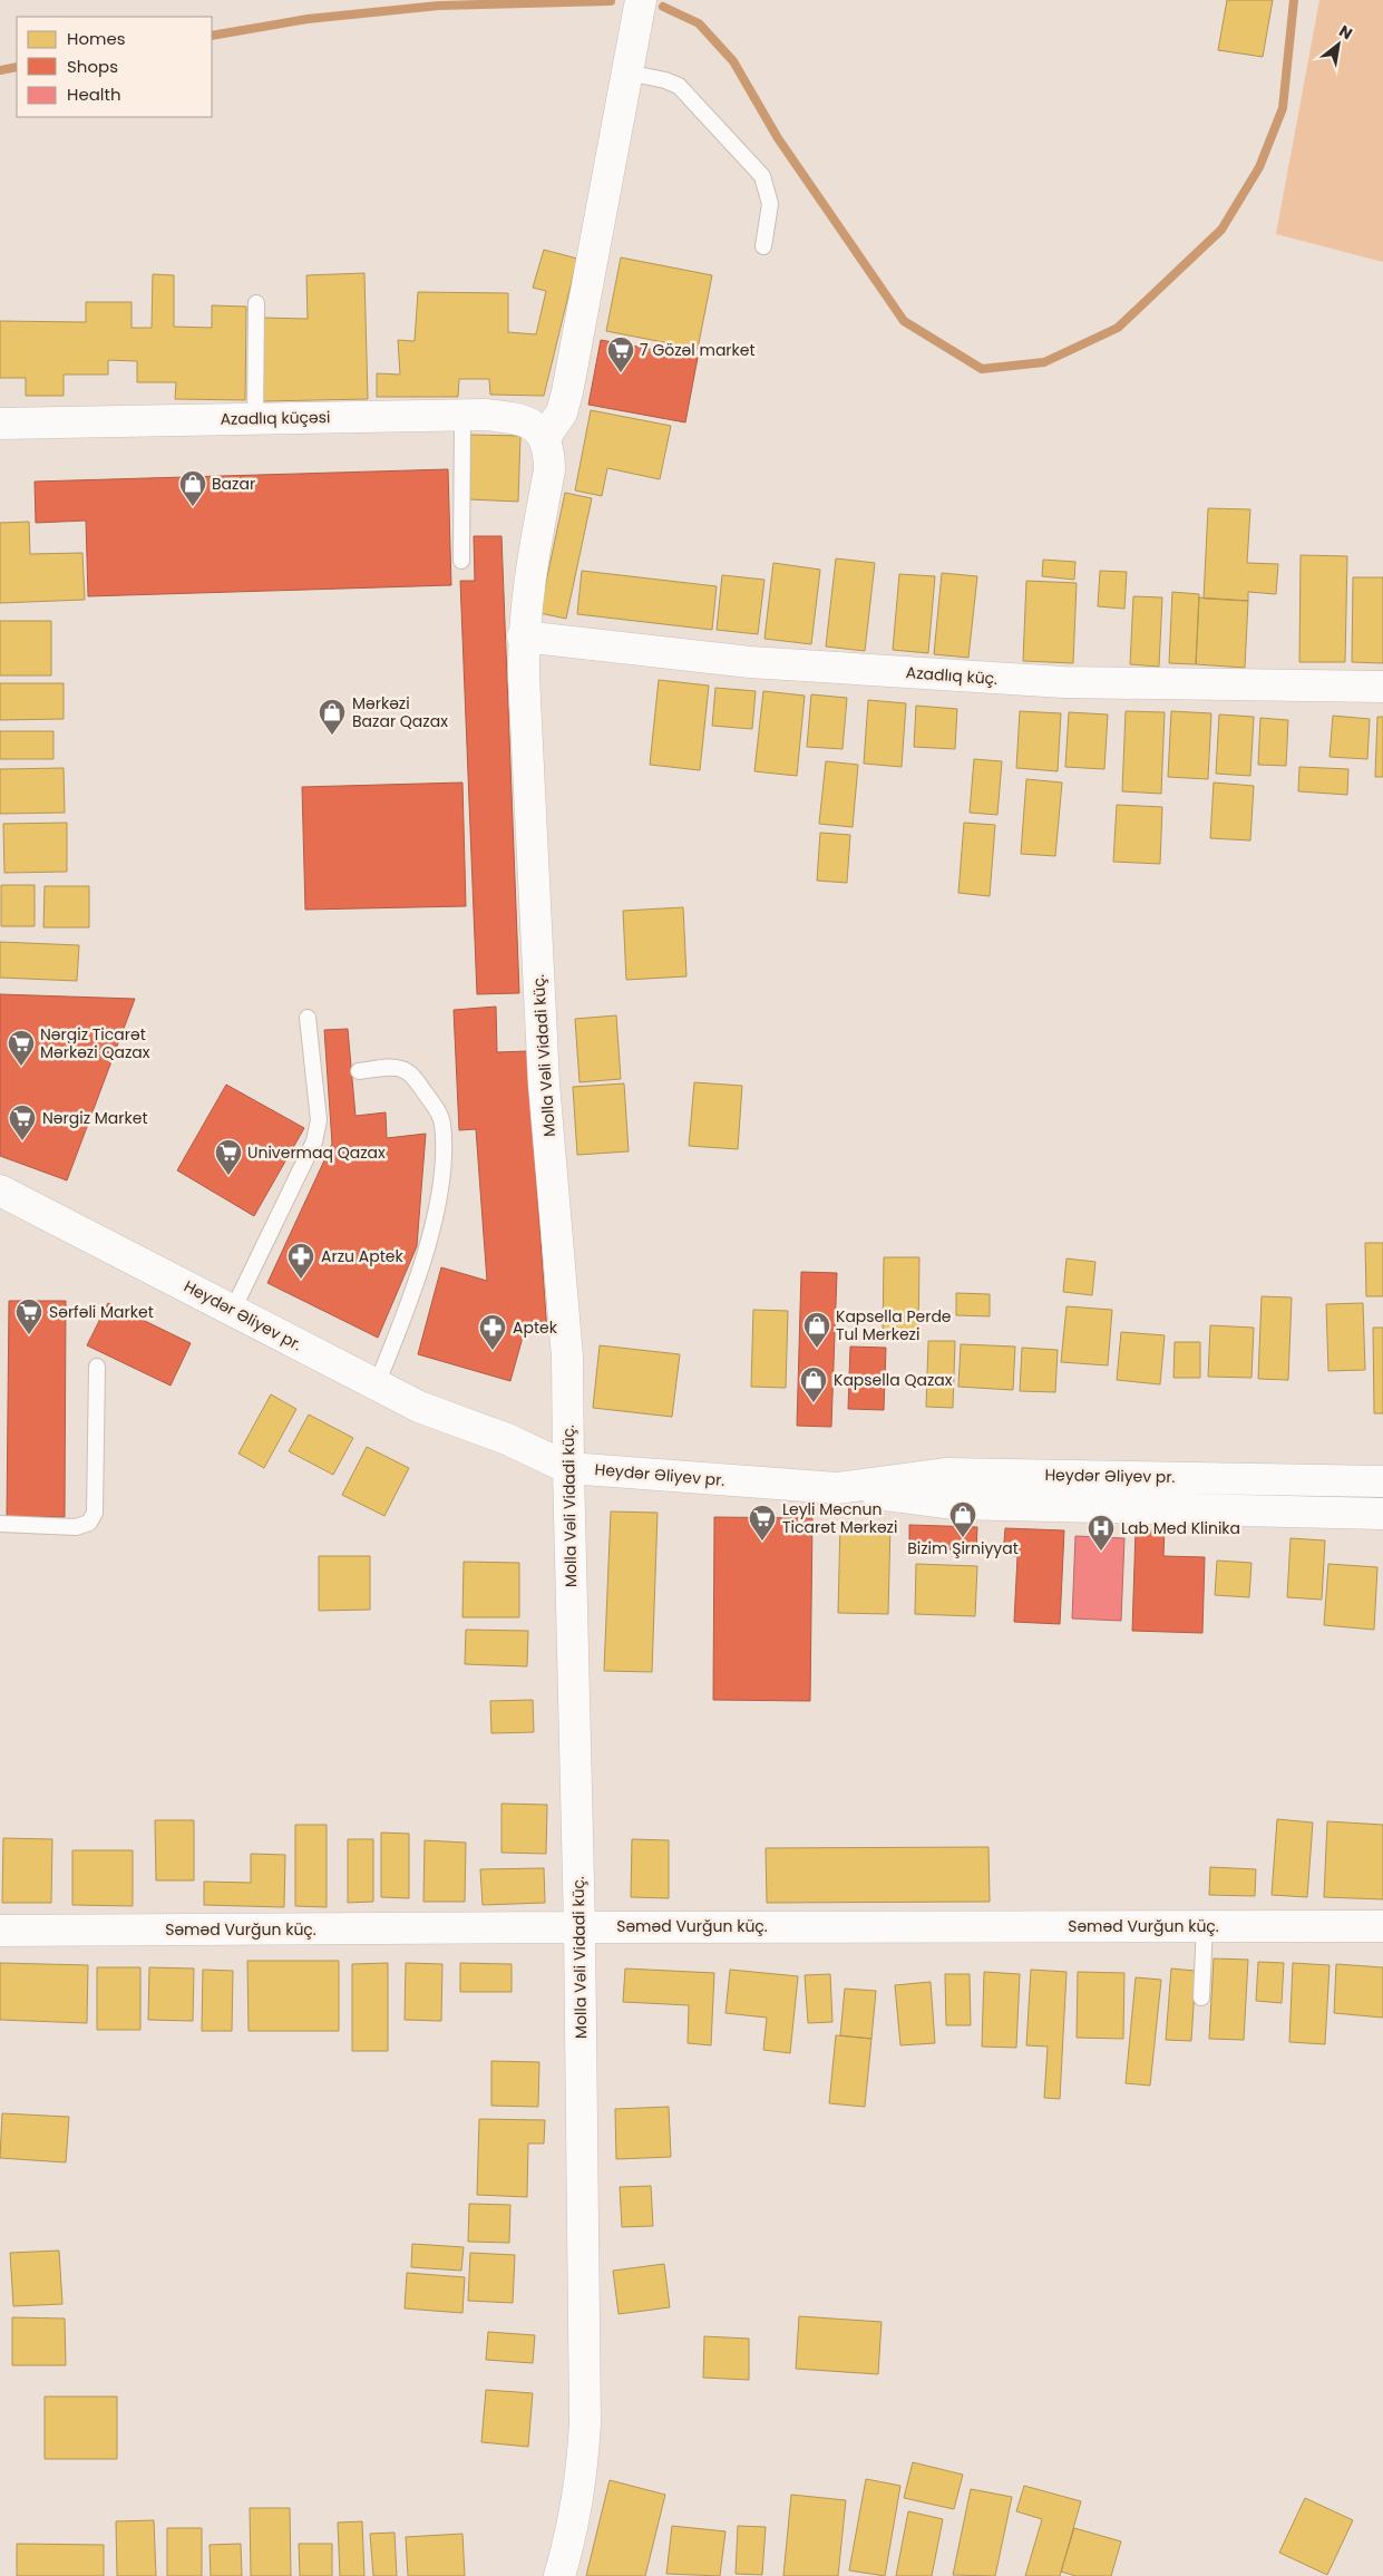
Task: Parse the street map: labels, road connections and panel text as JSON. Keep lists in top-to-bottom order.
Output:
{
  "streets": {
    "street": [
      "Azadlıq küçəsi",
      "Azadlıq küç.",
      "Molla Vəli Vidadi küç.",
      "Heydər Əliyev pr.",
      "Səməd Vurğun küç."
    ]
  },
  "crossings": [
    ["Azadlıq küçəsi", "Molla Vəli Vidadi küç."],
    ["Azadlıq küç.", "Molla Vəli Vidadi küç."],
    ["Molla Vəli Vidadi küç.", "Heydər Əliyev pr."],
    ["Molla Vəli Vidadi küç.", "Səməd Vurğun küç."]
  ],
  "places": {
    "supermarket": [
      "7 Gözəl market",
      "Nərgiz Ticarət Mərkəzi Qazax",
      "Nərgiz Market",
      "Univermaq Qazax",
      "Sərfəli Market",
      "Leyli Məcnun Ticarət Mərkəzi"
    ],
    "shop": [
      "Bazar",
      "Mərkəzi Bazar Qazax",
      "Kapsella Perde Tul Merkezi",
      "Kapsella Qazax",
      "Bizim Şirniyyat"
    ],
    "pharmacy": ["Arzu Aptek", "Aptek"],
    "hospital": ["Lab Med Klinika"]
  },
  "legend": ["Homes", "Shops", "Health"],
  "north": "top right"
}
